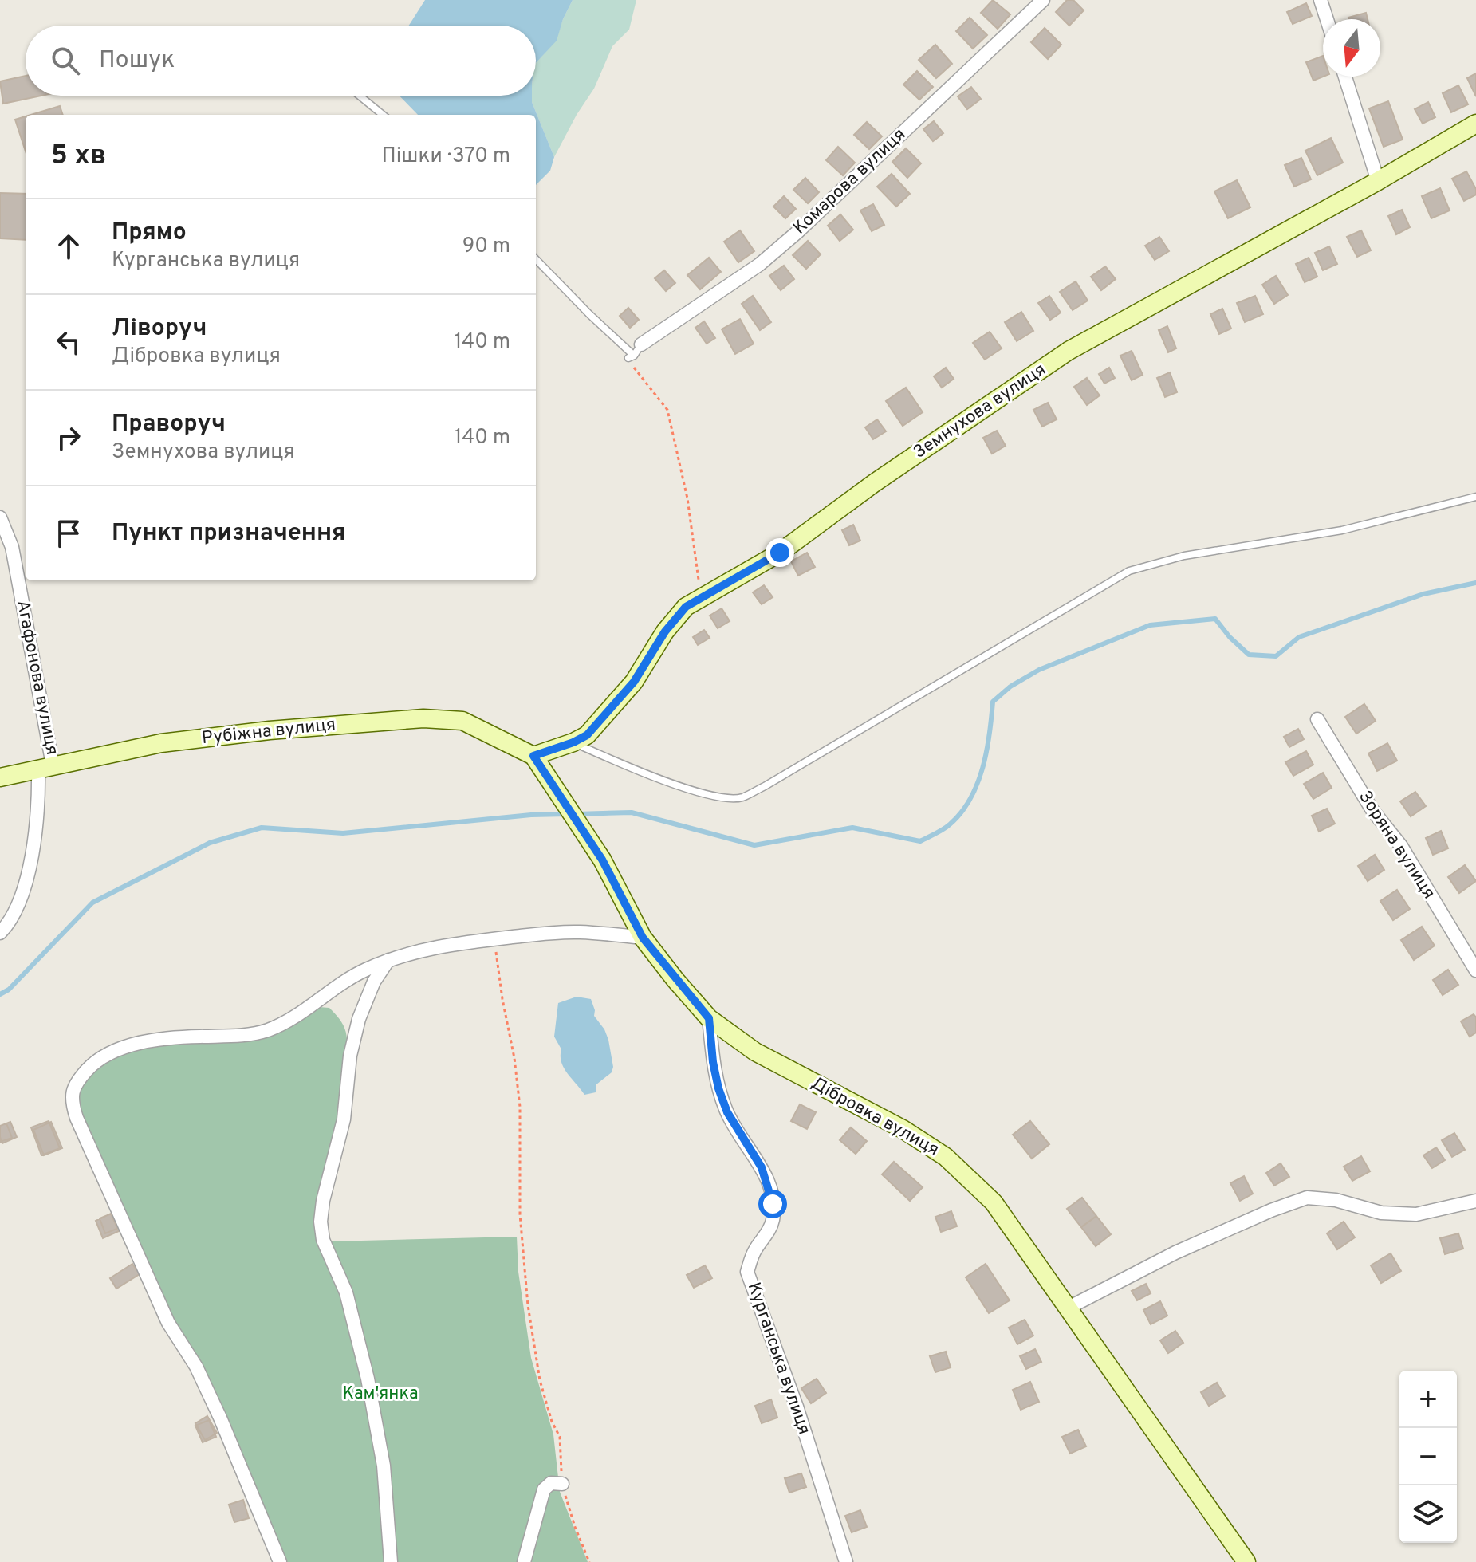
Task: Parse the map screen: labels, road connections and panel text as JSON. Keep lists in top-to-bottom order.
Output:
{
  "streets": {
    "street": [
      "Комарова вулиця",
      "Земнухова вулиця",
      "Агафонова вулиця",
      "Рубіжна вулиця",
      "Зоряна вулиця",
      "Дібровка вулиця",
      "Курганська вулиця"
    ]
  },
  "crossings": [
    ["Земнухова вулиця", "Рубіжна вулиця"],
    ["Земнухова вулиця", "Дібровка вулиця"],
    ["Агафонова вулиця", "Рубіжна вулиця"],
    ["Рубіжна вулиця", "Дібровка вулиця"],
    ["Дібровка вулиця", "Курганська вулиця"]
  ],
  "parks": ["Кам'янка"],
  "north": "bottom",
  "page": {
    "search": "Пошук",
    "heading": ["5 хв", "Пішки · 370 m"],
    "list": [
      ["Прямо", "Курганська вулиця", "90 m"],
      ["Ліворуч", "Дібровка вулиця", "140 m"],
      ["Праворуч", "Земнухова вулиця", "140 m"],
      "Пункт призначення"
    ],
    "map_buttons": ["+", "−"]
  }
}
